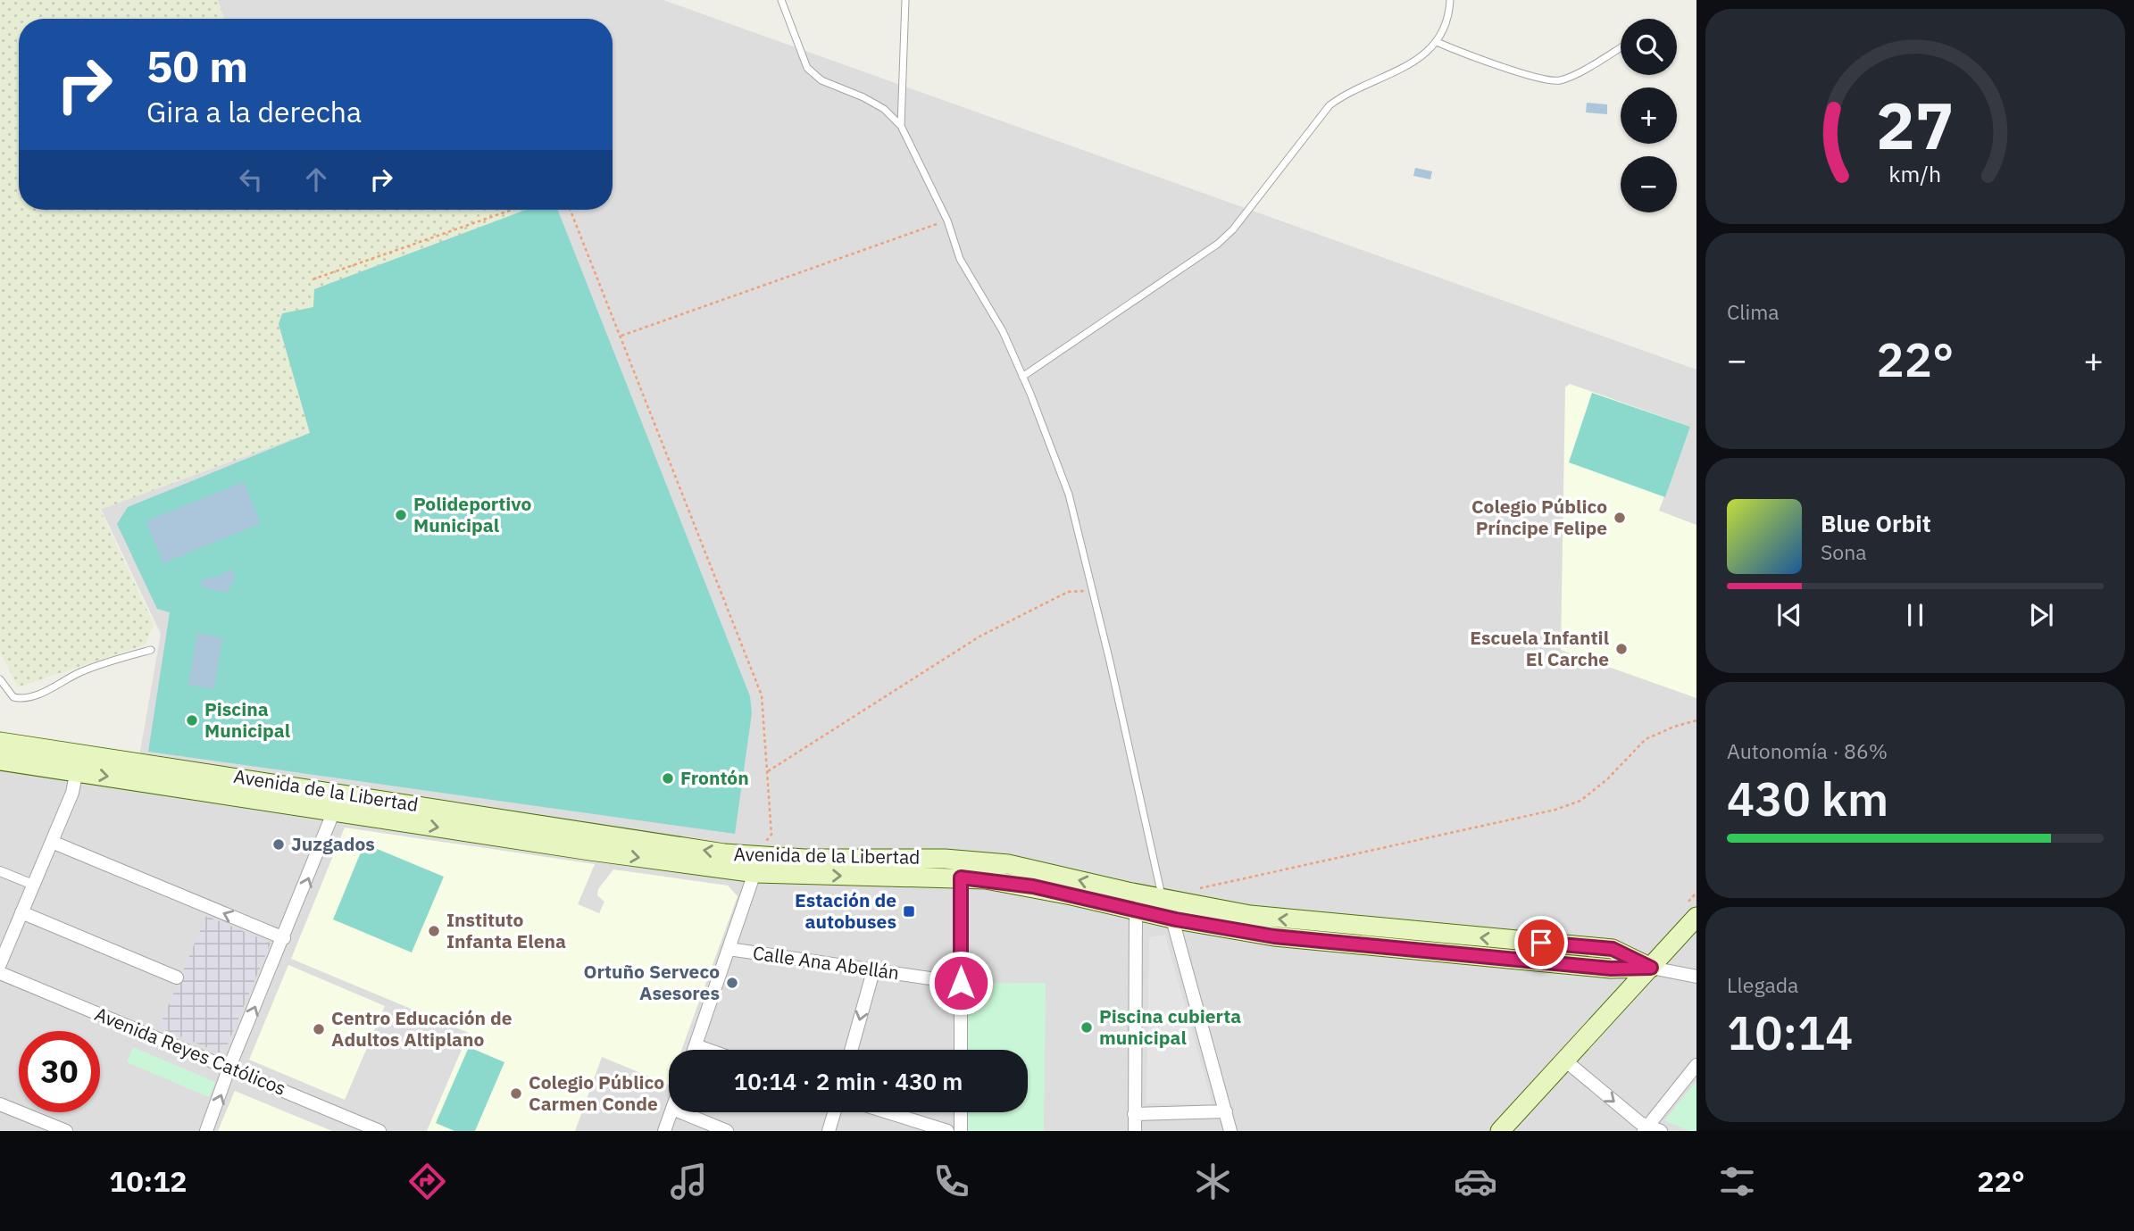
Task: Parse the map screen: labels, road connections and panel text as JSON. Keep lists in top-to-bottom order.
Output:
{
  "streets": {
    "main road": ["Avenida de la Libertad"],
    "street": ["Calle Ana Abellán", "Avenida Reyes Católicos"]
  },
  "places": {
    "other": [
      "Polideportivo Municipal",
      "Colegio Público Príncipe Felipe",
      "Escuela Infantil El Carche",
      "Piscina Municipal",
      "Frontón",
      "Juzgados",
      "Instituto Infanta Elena",
      "Ortuño Serveco Asesores",
      "Piscina cubierta municipal",
      "Centro Educación de Adultos Altiplano",
      "Colegio Público Carmen Conde"
    ],
    "transit": ["Estación de autobuses"]
  },
  "page": {
    "map_buttons": ["+", "−"],
    "turn": ["50 m", "Gira a la derecha"],
    "tile": [
      "Clima",
      ["Autonomía · 86%", "430 km"],
      ["Llegada", "10:14"]
    ],
    "heat": ["−", "22°", "+"],
    "song": ["Blue Orbit", "Sona"],
    "limit": "30",
    "trip": "10:14 · 2 min · 430 m",
    "tabs": ["10:12", "22°"],
    "gauge": ["27", "km/h"]
  }
}
